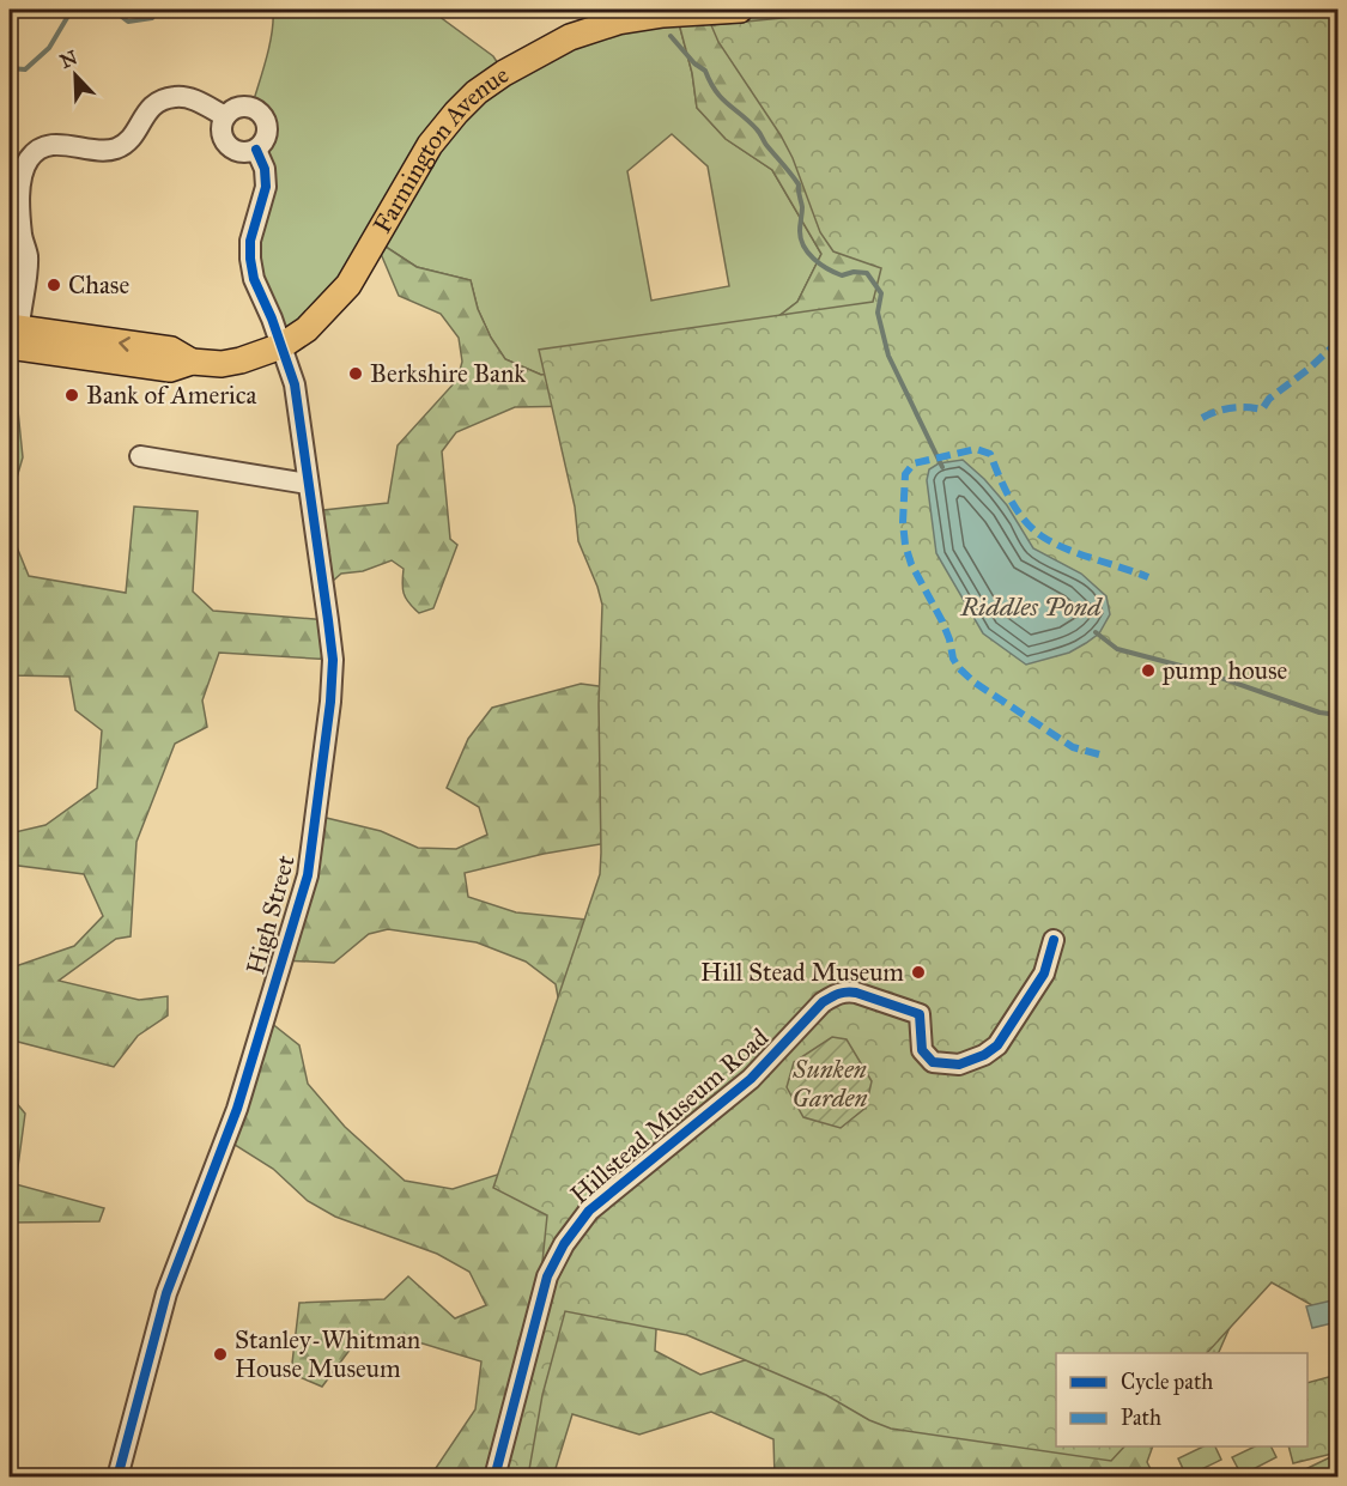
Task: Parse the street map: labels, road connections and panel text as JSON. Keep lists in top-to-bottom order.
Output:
{
  "streets": {
    "main road": ["Farmington Avenue"],
    "street": ["High Street", "Hillstead Museum Road"]
  },
  "crossings": [
    ["Farmington Avenue", "High Street"]
  ],
  "water": ["Riddles Pond"],
  "parks": ["Sunken Garden"],
  "places": [
    "Chase",
    "Berkshire Bank",
    "Bank of America",
    "pump house",
    "Hill Stead Museum",
    "Stanley-Whitman House Museum"
  ],
  "legend": ["Cycle path", "Path"],
  "north": "top left"
}
